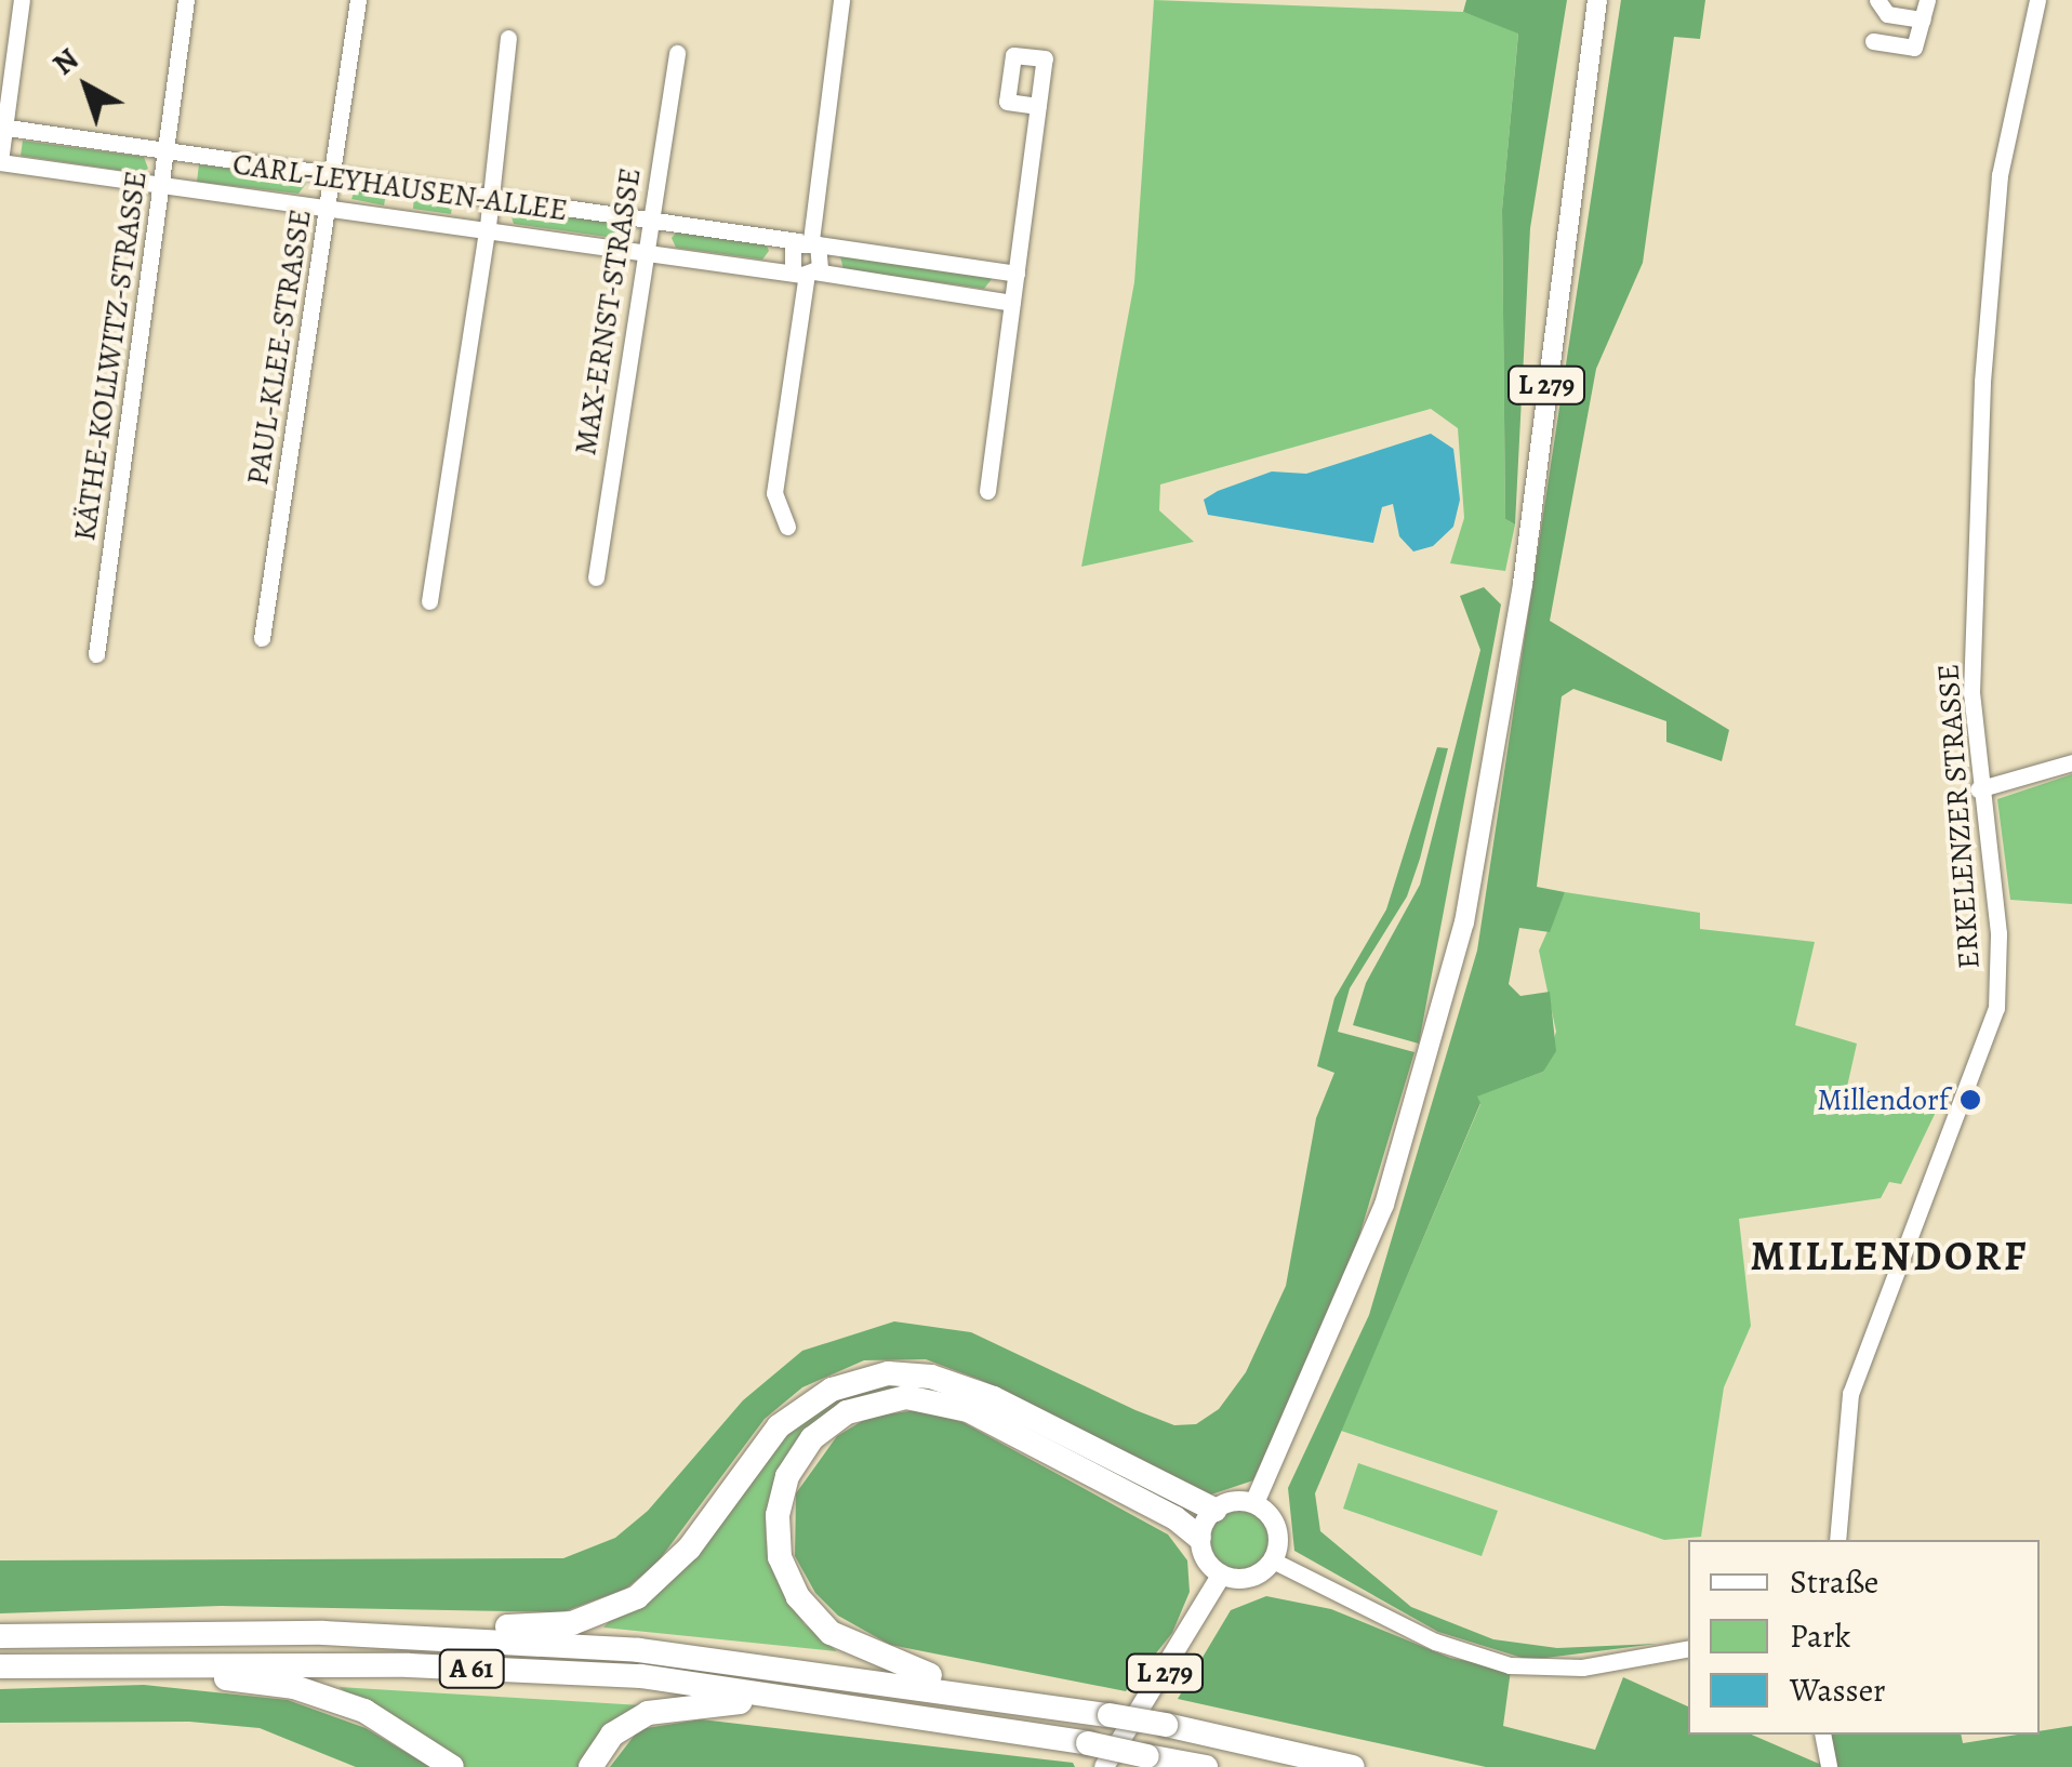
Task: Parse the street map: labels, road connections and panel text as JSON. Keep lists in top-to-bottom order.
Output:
{
  "streets": {
    "highway": ["A 61"],
    "main road": ["L 279"],
    "street": [
      "CARL-LEYHAUSEN-ALLEE",
      "MAX-ERNST-STRASSE",
      "PAUL-KLEE-STRASSE",
      "KÄTHE-KOLLWITZ-STRASSE",
      "ERKELENZER STRASSE"
    ]
  },
  "crossings": [
    ["CARL-LEYHAUSEN-ALLEE", "MAX-ERNST-STRASSE"],
    ["CARL-LEYHAUSEN-ALLEE", "PAUL-KLEE-STRASSE"],
    ["CARL-LEYHAUSEN-ALLEE", "KÄTHE-KOLLWITZ-STRASSE"]
  ],
  "districts": ["MILLENDORF"],
  "places": ["Millendorf"],
  "legend": ["Straße", "Park", "Wasser"],
  "north": "top left"
}
